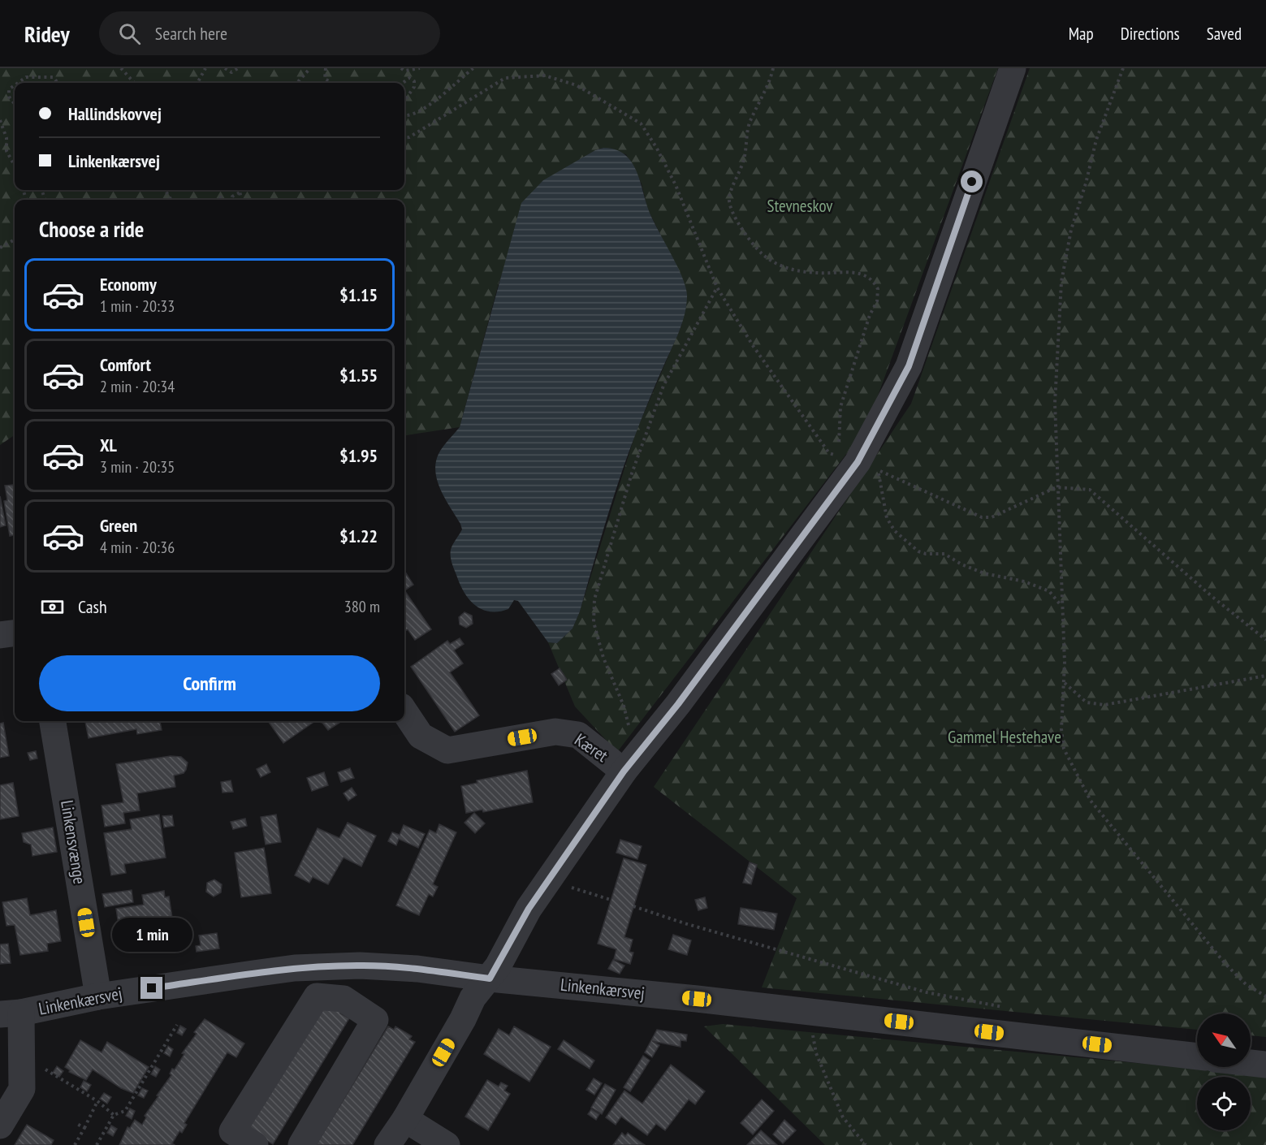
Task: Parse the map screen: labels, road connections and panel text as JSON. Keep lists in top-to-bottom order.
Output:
{
  "streets": {
    "street": ["Kæret", "Linkensvænge", "Linkenkærsvej"]
  },
  "crossings": [
    ["Linkensvænge", "Linkenkærsvej"]
  ],
  "parks": ["Stevneskov", "Gammel Hestehave"],
  "north": "top left",
  "page": {
    "header": "Ridey",
    "search": "Search here",
    "nav": ["Map", "Directions", "Saved"],
    "banner": ["Hallindskovvej", "Linkenkærsvej"],
    "heading": "Choose a ride",
    "list": [
      {
        "name": "Economy",
        "note": "1 min · 20:33",
        "value": "$1.15"
      },
      {
        "name": "Comfort",
        "note": "2 min · 20:34",
        "value": "$1.55"
      },
      {
        "name": "XL",
        "note": "3 min · 20:35",
        "value": "$1.95"
      },
      {
        "name": "Green",
        "note": "4 min · 20:36",
        "value": "$1.22"
      }
    ],
    "pay": ["Cash", "380 m"],
    "buttons": "Confirm",
    "bubble": "1 min"
  }
}
